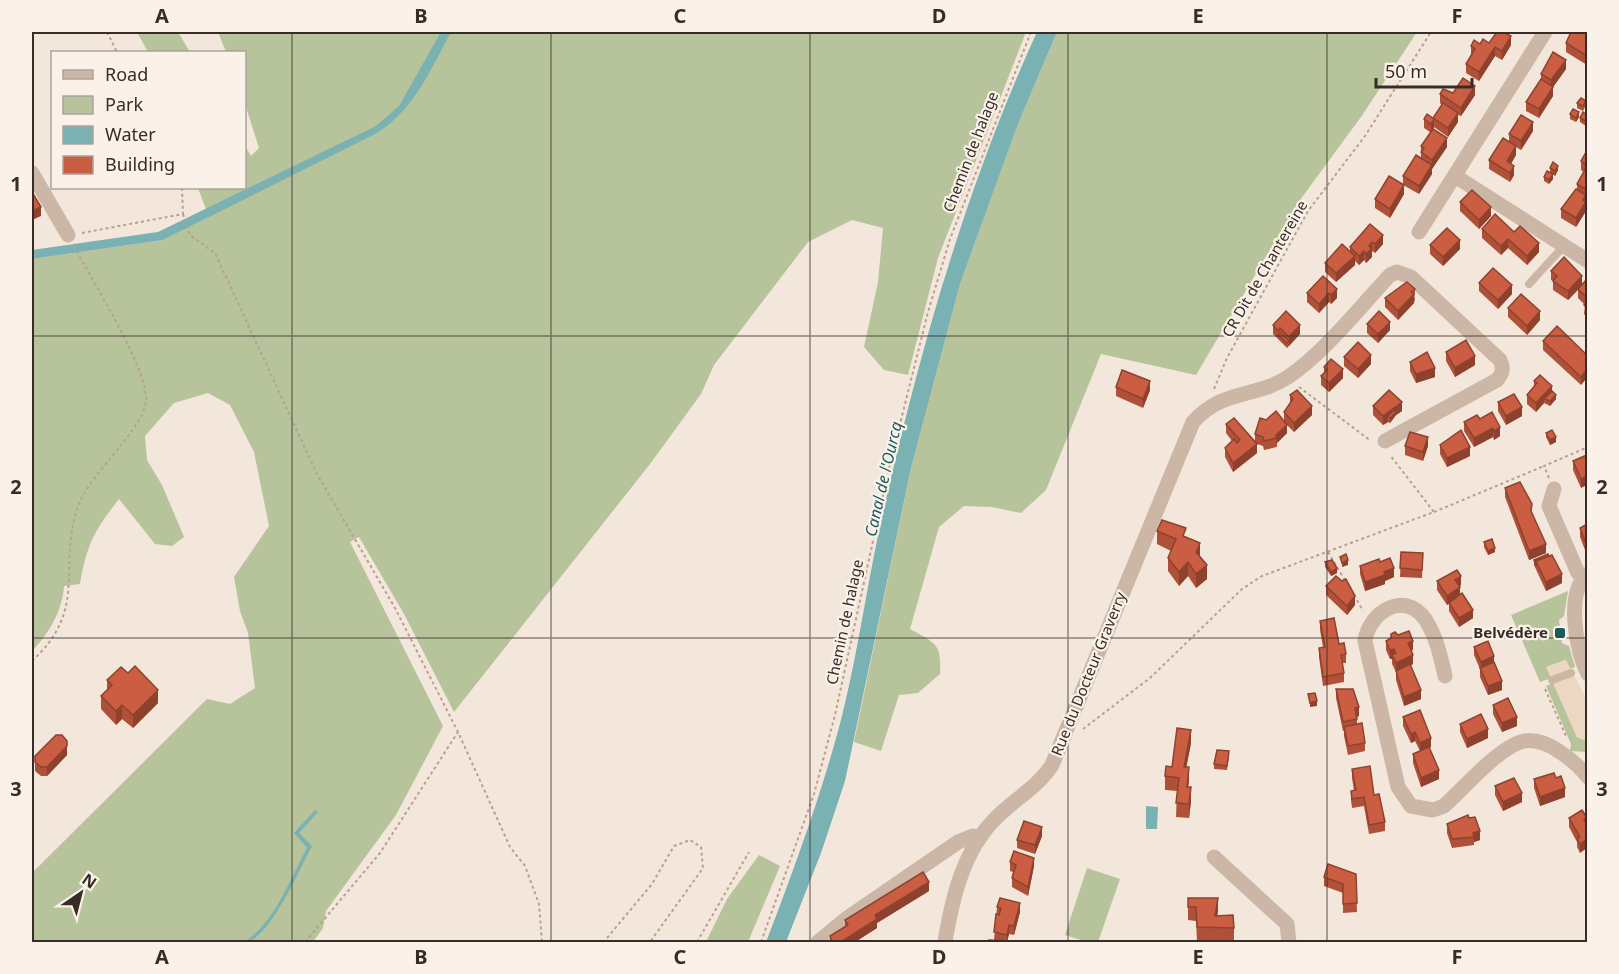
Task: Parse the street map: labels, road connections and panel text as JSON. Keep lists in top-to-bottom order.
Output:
{
  "streets": {
    "street": ["Rue du Docteur Graverry"],
    "path": ["Chemin de halage", "CR Dit de Chantereine"]
  },
  "crossings": [
    ["CR Dit de Chantereine", "Rue du Docteur Graverry"]
  ],
  "water": ["Canal de l'Ourcq"],
  "places": {
    "transit": ["Belvédère"]
  },
  "legend": [
    "Road",
    "Park",
    "Water",
    "Building"
  ],
  "scale_bar": "50 m",
  "north": "top right",
  "grid": {
    "columns": [
      "A",
      "B",
      "C",
      "D",
      "E",
      "F"
    ],
    "rows": ["1", "2", "3"]
  }
}
